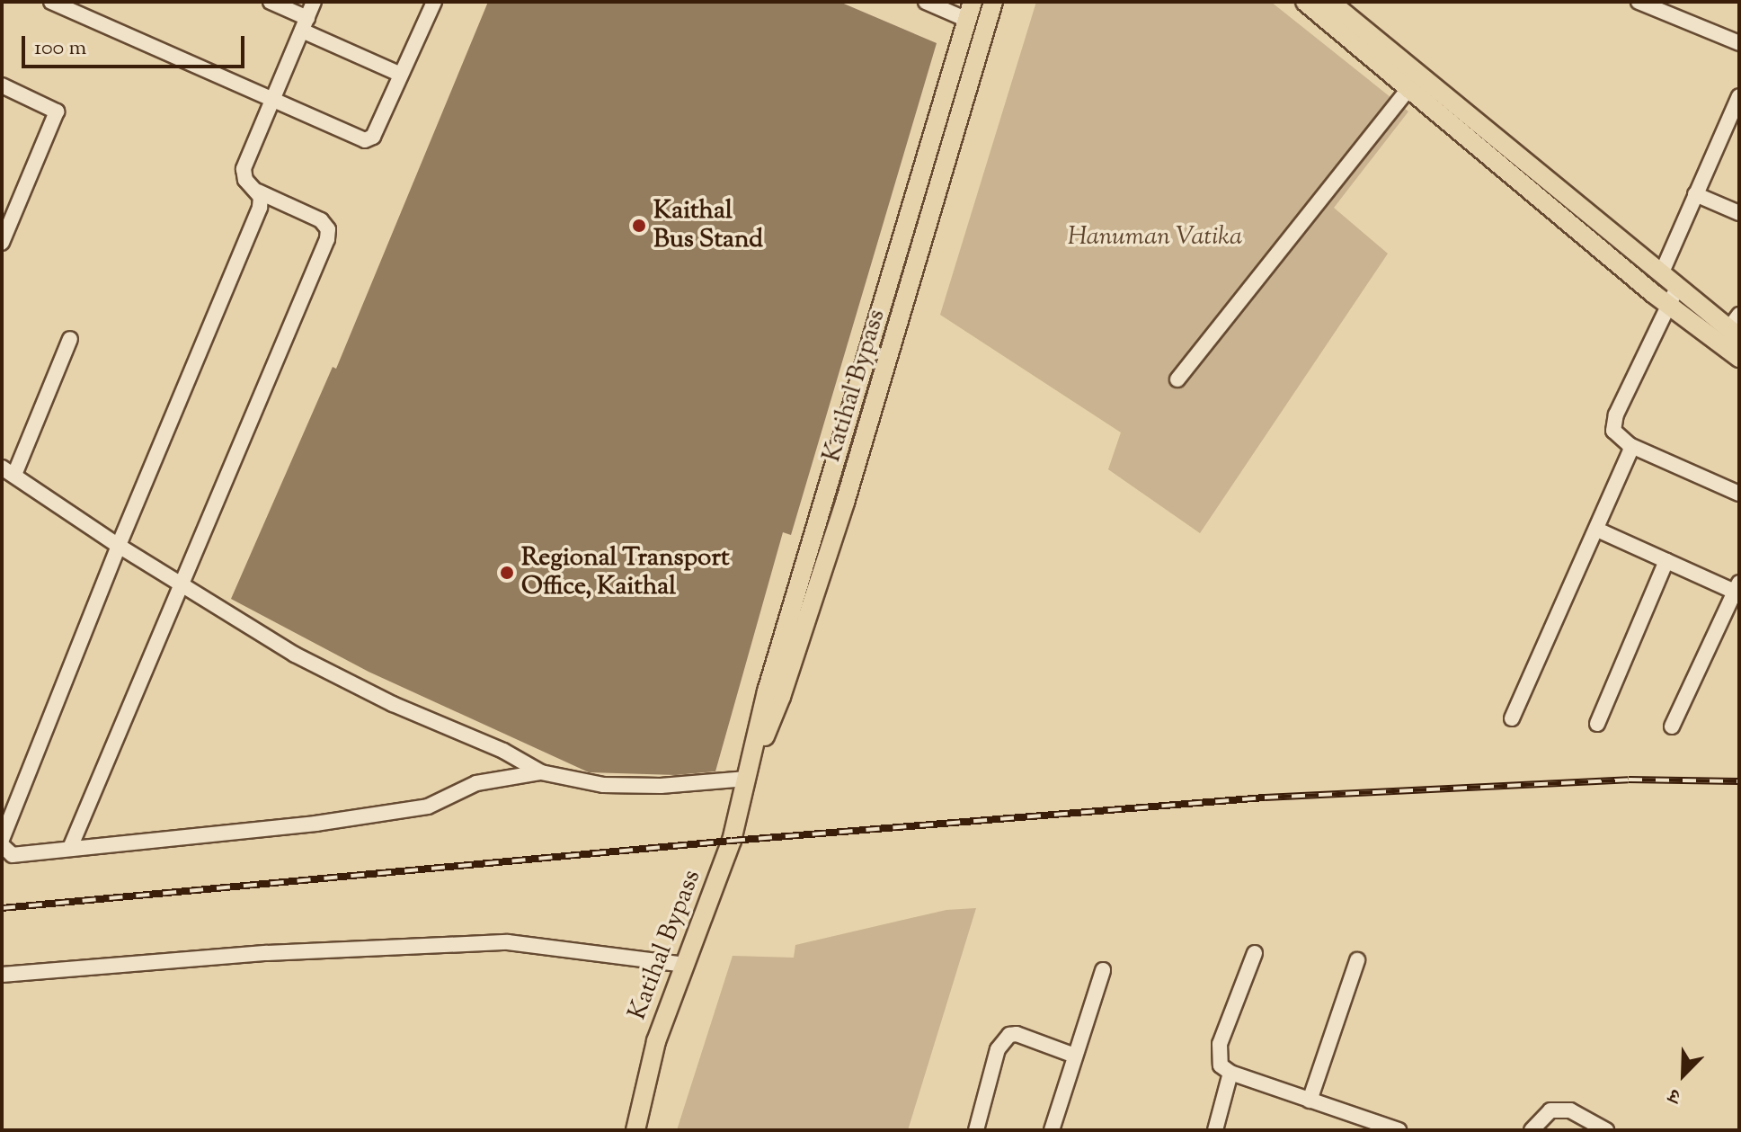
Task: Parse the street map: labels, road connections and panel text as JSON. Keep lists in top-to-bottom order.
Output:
{
  "streets": {
    "main road": ["Katihal Bypass"]
  },
  "parks": ["Hanuman Vatika"],
  "places": ["Kaithal Bus Stand", "Regional Transport Office, Kaithal"],
  "scale_bar": "100 m",
  "north": "bottom left"
}
